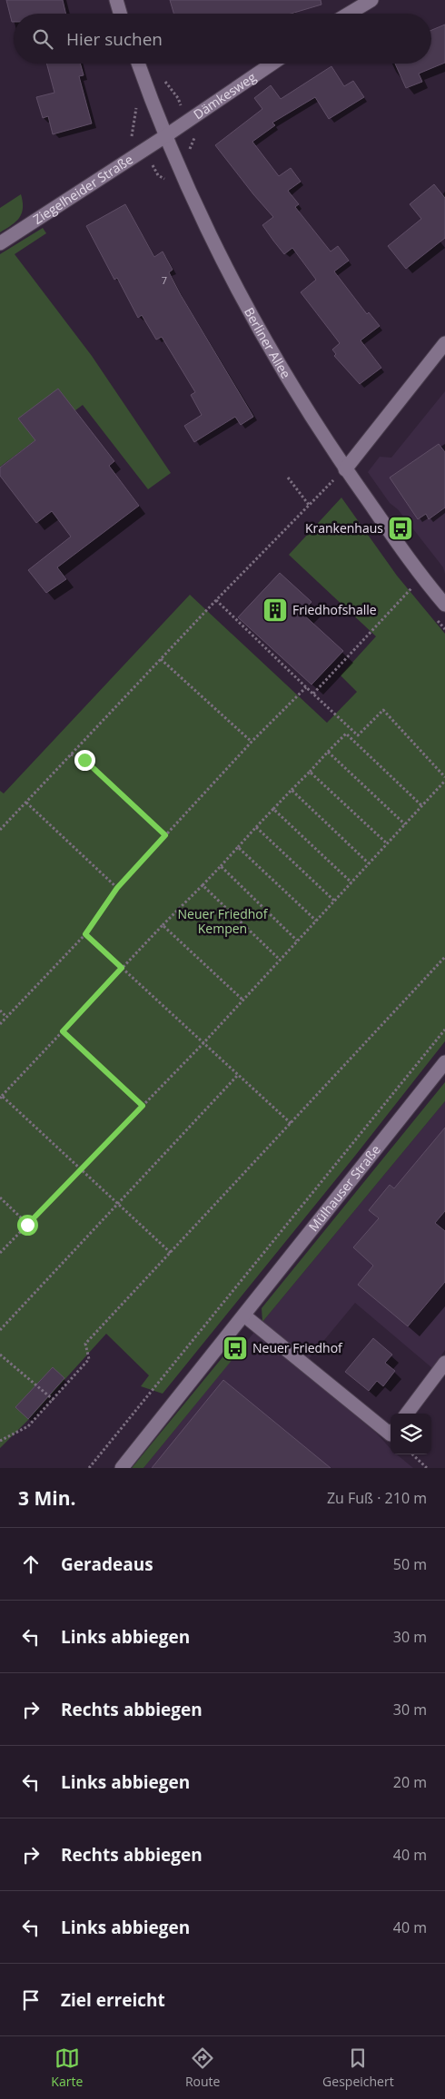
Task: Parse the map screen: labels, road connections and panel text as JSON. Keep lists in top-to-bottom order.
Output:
{
  "streets": {
    "street": [
      "Dämkesweg",
      "Ziegelheider Straße",
      "Berliner Allee",
      "Mülhauser Straße"
    ]
  },
  "crossings": [
    ["Dämkesweg", "Ziegelheider Straße"],
    ["Dämkesweg", "Berliner Allee"],
    ["Ziegelheider Straße", "Berliner Allee"]
  ],
  "parks": ["Neuer Friedhof Kempen"],
  "places": {
    "bus stop": ["Krankenhaus", "Neuer Friedhof"],
    "building": ["Friedhofshalle"]
  },
  "house_numbers": ["7"],
  "page": {
    "search": "Hier suchen",
    "heading": ["3 Min.", "Zu Fuß · 210 m"],
    "list": [
      ["Geradeaus", "50 m"],
      ["Links abbiegen", "30 m"],
      ["Rechts abbiegen", "30 m"],
      ["Links abbiegen", "20 m"],
      ["Rechts abbiegen", "40 m"],
      ["Links abbiegen", "40 m"],
      "Ziel erreicht"
    ],
    "nav": ["Karte", "Route", "Gespeichert"]
  }
}
